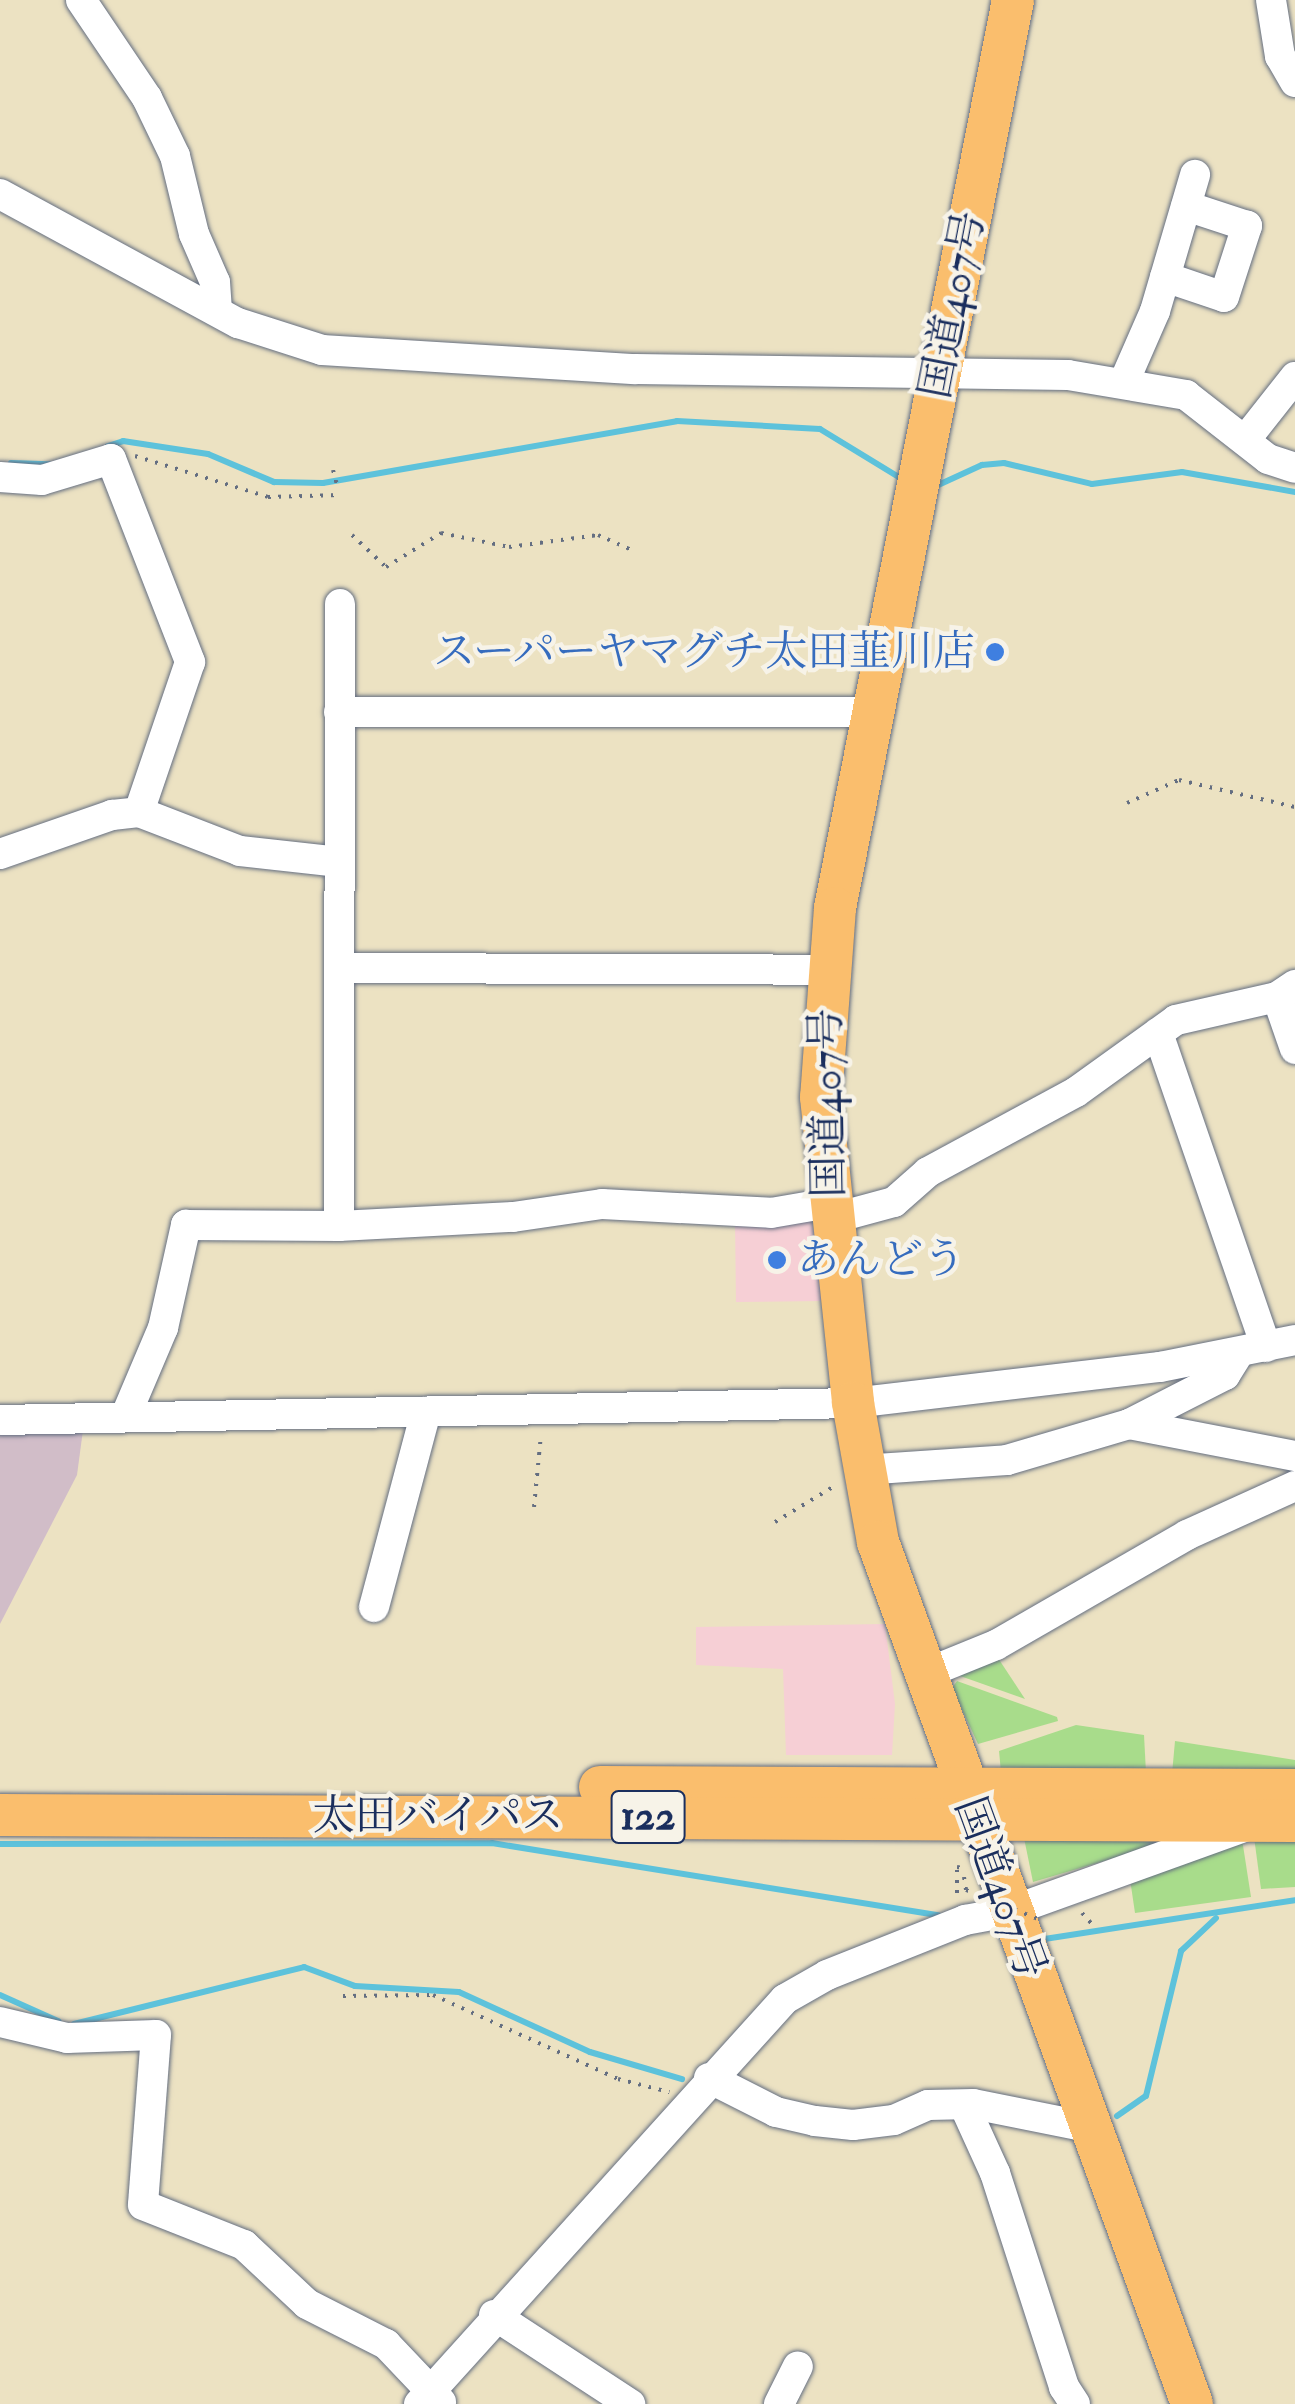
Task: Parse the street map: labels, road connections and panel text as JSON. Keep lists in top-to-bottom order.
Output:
{
  "streets": {
    "highway": ["国道407号", "太田バイパス", "122"]
  },
  "crossings": [
    ["国道407号", "太田バイパス"]
  ],
  "places": ["スーパーヤマグチ太田韮川店", "あんどう"]
}
